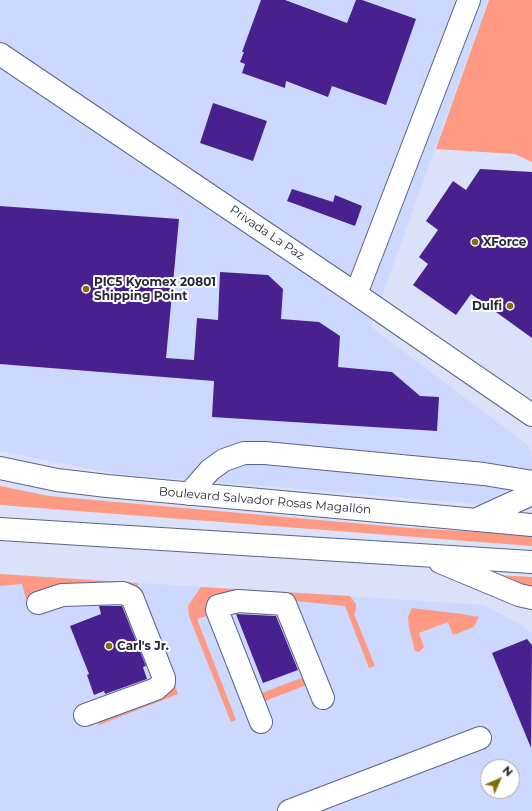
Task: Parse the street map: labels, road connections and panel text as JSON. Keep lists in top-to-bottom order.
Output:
{
  "streets": {
    "main road": ["Privada La Paz", "Boulevard Salvador Rosas Magallón"]
  },
  "places": [
    "XForce",
    "PIC5 Kyomex 20801 Shipping Point",
    "Dulfi",
    "Carl's Jr."
  ],
  "north": "top right"
}
